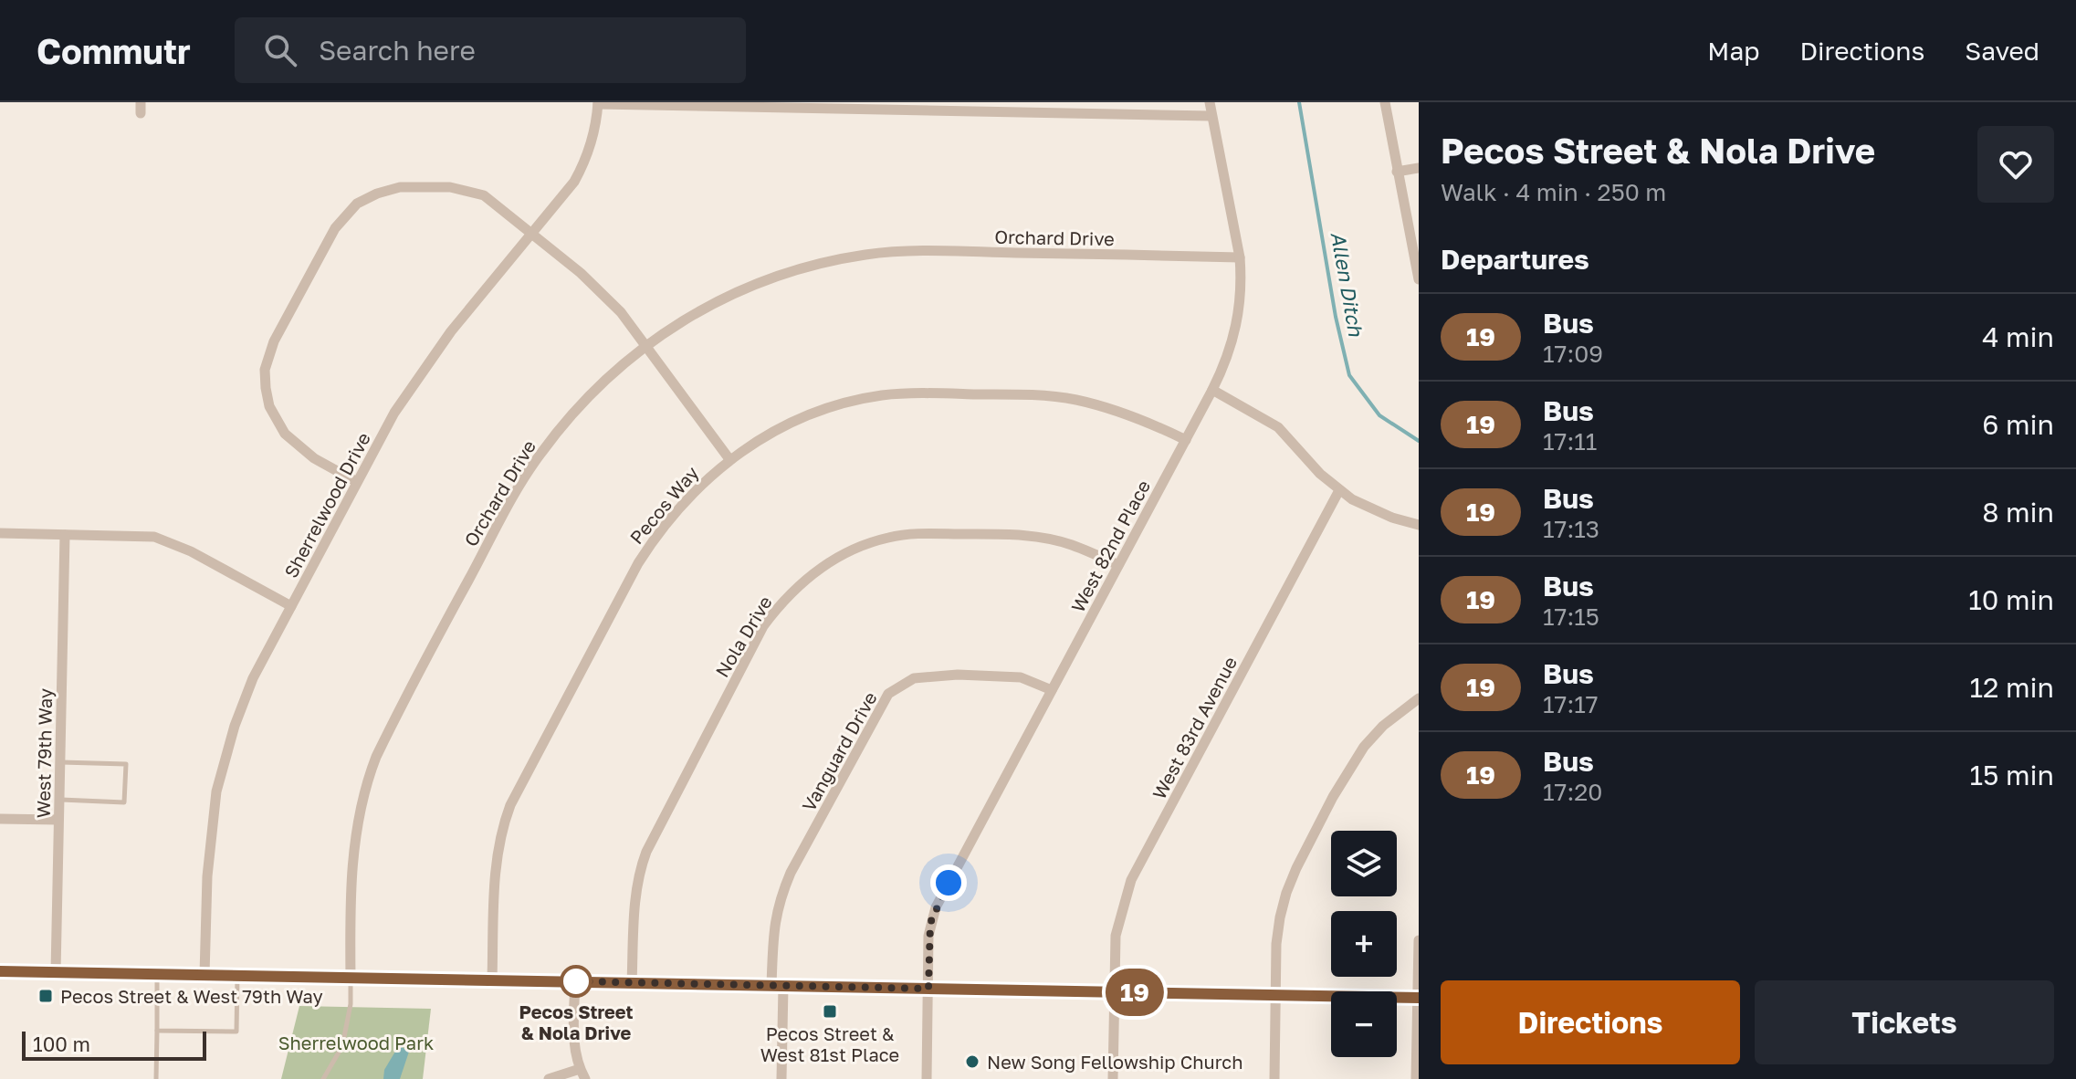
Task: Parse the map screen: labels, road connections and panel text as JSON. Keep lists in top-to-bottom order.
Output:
{
  "streets": {
    "street": [
      "Orchard Drive",
      "Sherrelwood Drive",
      "Pecos Way",
      "West 82nd Place",
      "Nola Drive",
      "West 83rd Avenue",
      "Vanguard Drive",
      "West 79th Way"
    ]
  },
  "crossings": [
    ["Orchard Drive", "West 82nd Place"],
    ["Pecos Way", "West 82nd Place"],
    ["West 82nd Place", "Nola Drive"],
    ["West 82nd Place", "Vanguard Drive"]
  ],
  "water": ["Allen Ditch"],
  "parks": ["Sherrelwood Park"],
  "places": {
    "other": ["Pecos Street & Nola Drive", "New Song Fellowship Church"],
    "transit": ["Pecos Street & West 79th Way", "Pecos Street & West 81st Place"]
  },
  "lines": ["bus line 19"],
  "scale_bar": "100 m",
  "page": {
    "header": "Commutr",
    "search": "Search here",
    "nav": ["Map", "Directions", "Saved"],
    "on_map": "19",
    "heading": [
      ["Pecos Street & Nola Drive", "Walk · 4 min · 250 m"],
      "Departures"
    ],
    "list": [
      {
        "mark": "19",
        "name": "Bus",
        "note": "17:09",
        "value": "4 min"
      },
      {
        "mark": "19",
        "name": "Bus",
        "note": "17:11",
        "value": "6 min"
      },
      {
        "mark": "19",
        "name": "Bus",
        "note": "17:13",
        "value": "8 min"
      },
      {
        "mark": "19",
        "name": "Bus",
        "note": "17:15",
        "value": "10 min"
      },
      {
        "mark": "19",
        "name": "Bus",
        "note": "17:17",
        "value": "12 min"
      },
      {
        "mark": "19",
        "name": "Bus",
        "note": "17:20",
        "value": "15 min"
      }
    ],
    "map_buttons": ["+", "−"],
    "buttons": ["Directions", "Tickets"],
    "scale": "100 m"
  }
}
